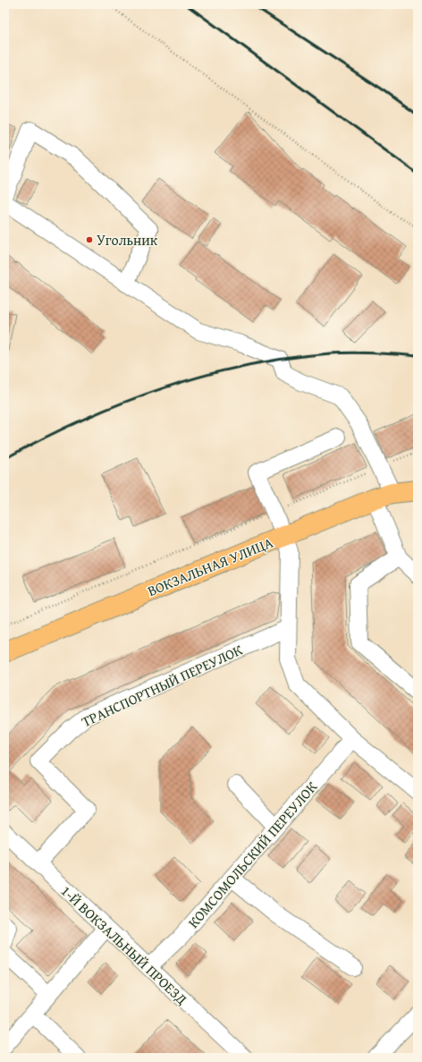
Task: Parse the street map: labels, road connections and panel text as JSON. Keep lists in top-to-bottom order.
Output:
{
  "streets": {
    "main road": ["ВОКЗАЛЬНАЯ УЛИЦА"],
    "street": ["ТРАНСПОРТНЫЙ ПЕРЕУЛОК", "КОМСОМОЛЬСКИЙ ПЕРЕУЛОК", "1-Й ВОКЗАЛЬНЫЙ ПРОЕЗД"]
  },
  "crossings": [
    ["ТРАНСПОРТНЫЙ ПЕРЕУЛОК", "1-Й ВОКЗАЛЬНЫЙ ПРОЕЗД"],
    ["КОМСОМОЛЬСКИЙ ПЕРЕУЛОК", "1-Й ВОКЗАЛЬНЫЙ ПРОЕЗД"]
  ],
  "places": ["Угольник"]
}
